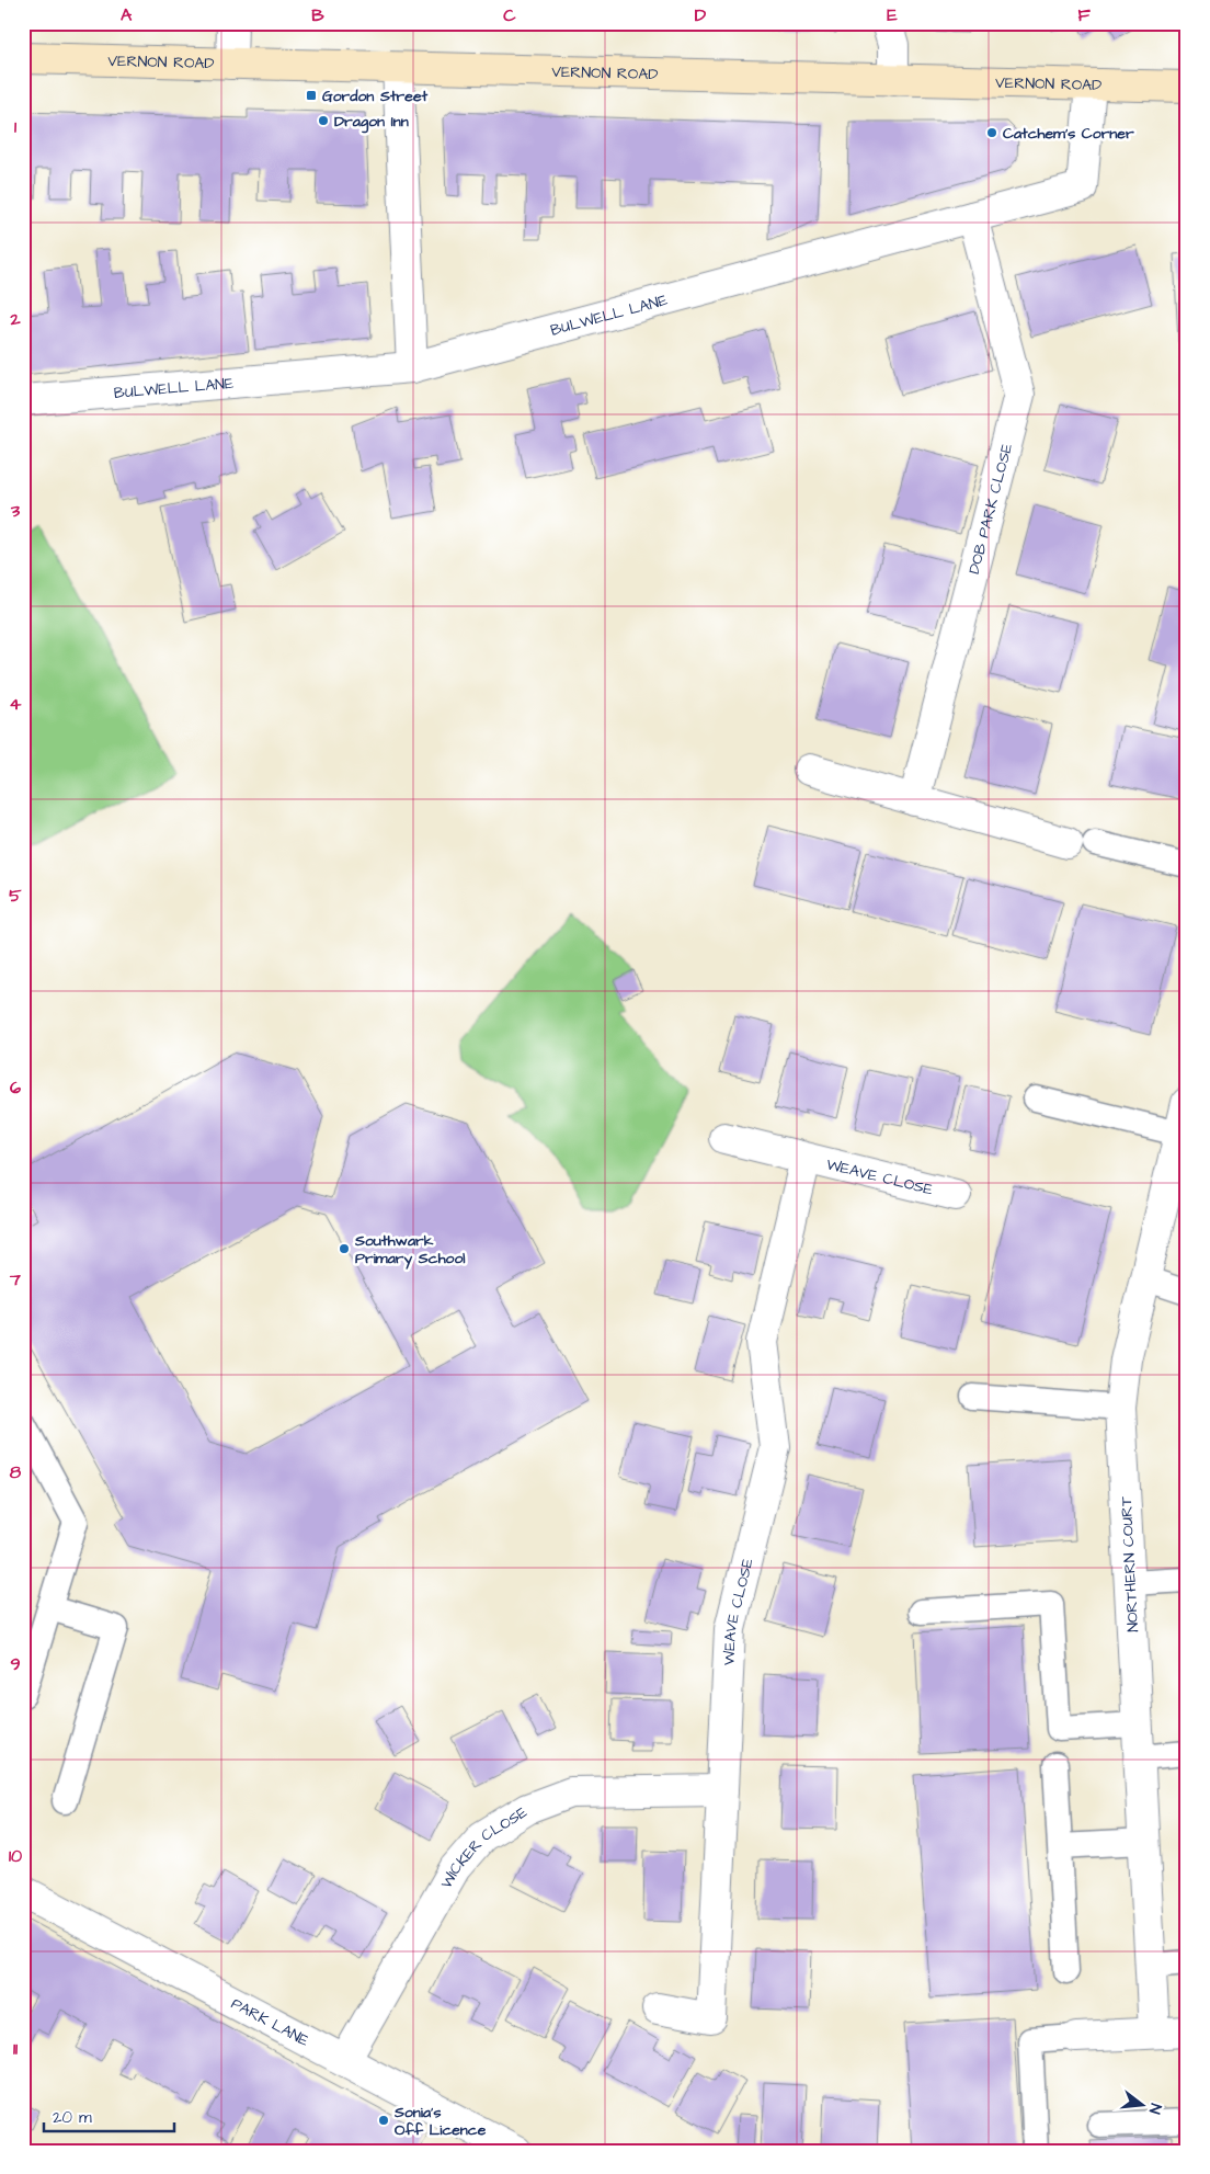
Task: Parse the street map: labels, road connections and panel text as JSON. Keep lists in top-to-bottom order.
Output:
{
  "streets": {
    "main road": ["VERNON ROAD"],
    "street": [
      "BULWELL LANE",
      "DOB PARK CLOSE",
      "WEAVE CLOSE",
      "NORTHERN COURT",
      "WICKER CLOSE",
      "PARK LANE"
    ]
  },
  "crossings": [
    ["VERNON ROAD", "BULWELL LANE"],
    ["BULWELL LANE", "DOB PARK CLOSE"],
    ["WEAVE CLOSE", "WICKER CLOSE"],
    ["WICKER CLOSE", "PARK LANE"]
  ],
  "places": {
    "transit": ["Gordon Street"],
    "other": [
      "Dragon Inn",
      "Catchem's Corner",
      "Southwark Primary School",
      "Sonia's Off Licence"
    ]
  },
  "scale_bar": "20 m",
  "north": "right",
  "grid": {
    "columns": [
      "A",
      "B",
      "C",
      "D",
      "E",
      "F"
    ],
    "rows": [
      "1",
      "2",
      "3",
      "4",
      "5",
      "6",
      "7",
      "8",
      "9",
      "10",
      "11"
    ]
  }
}
